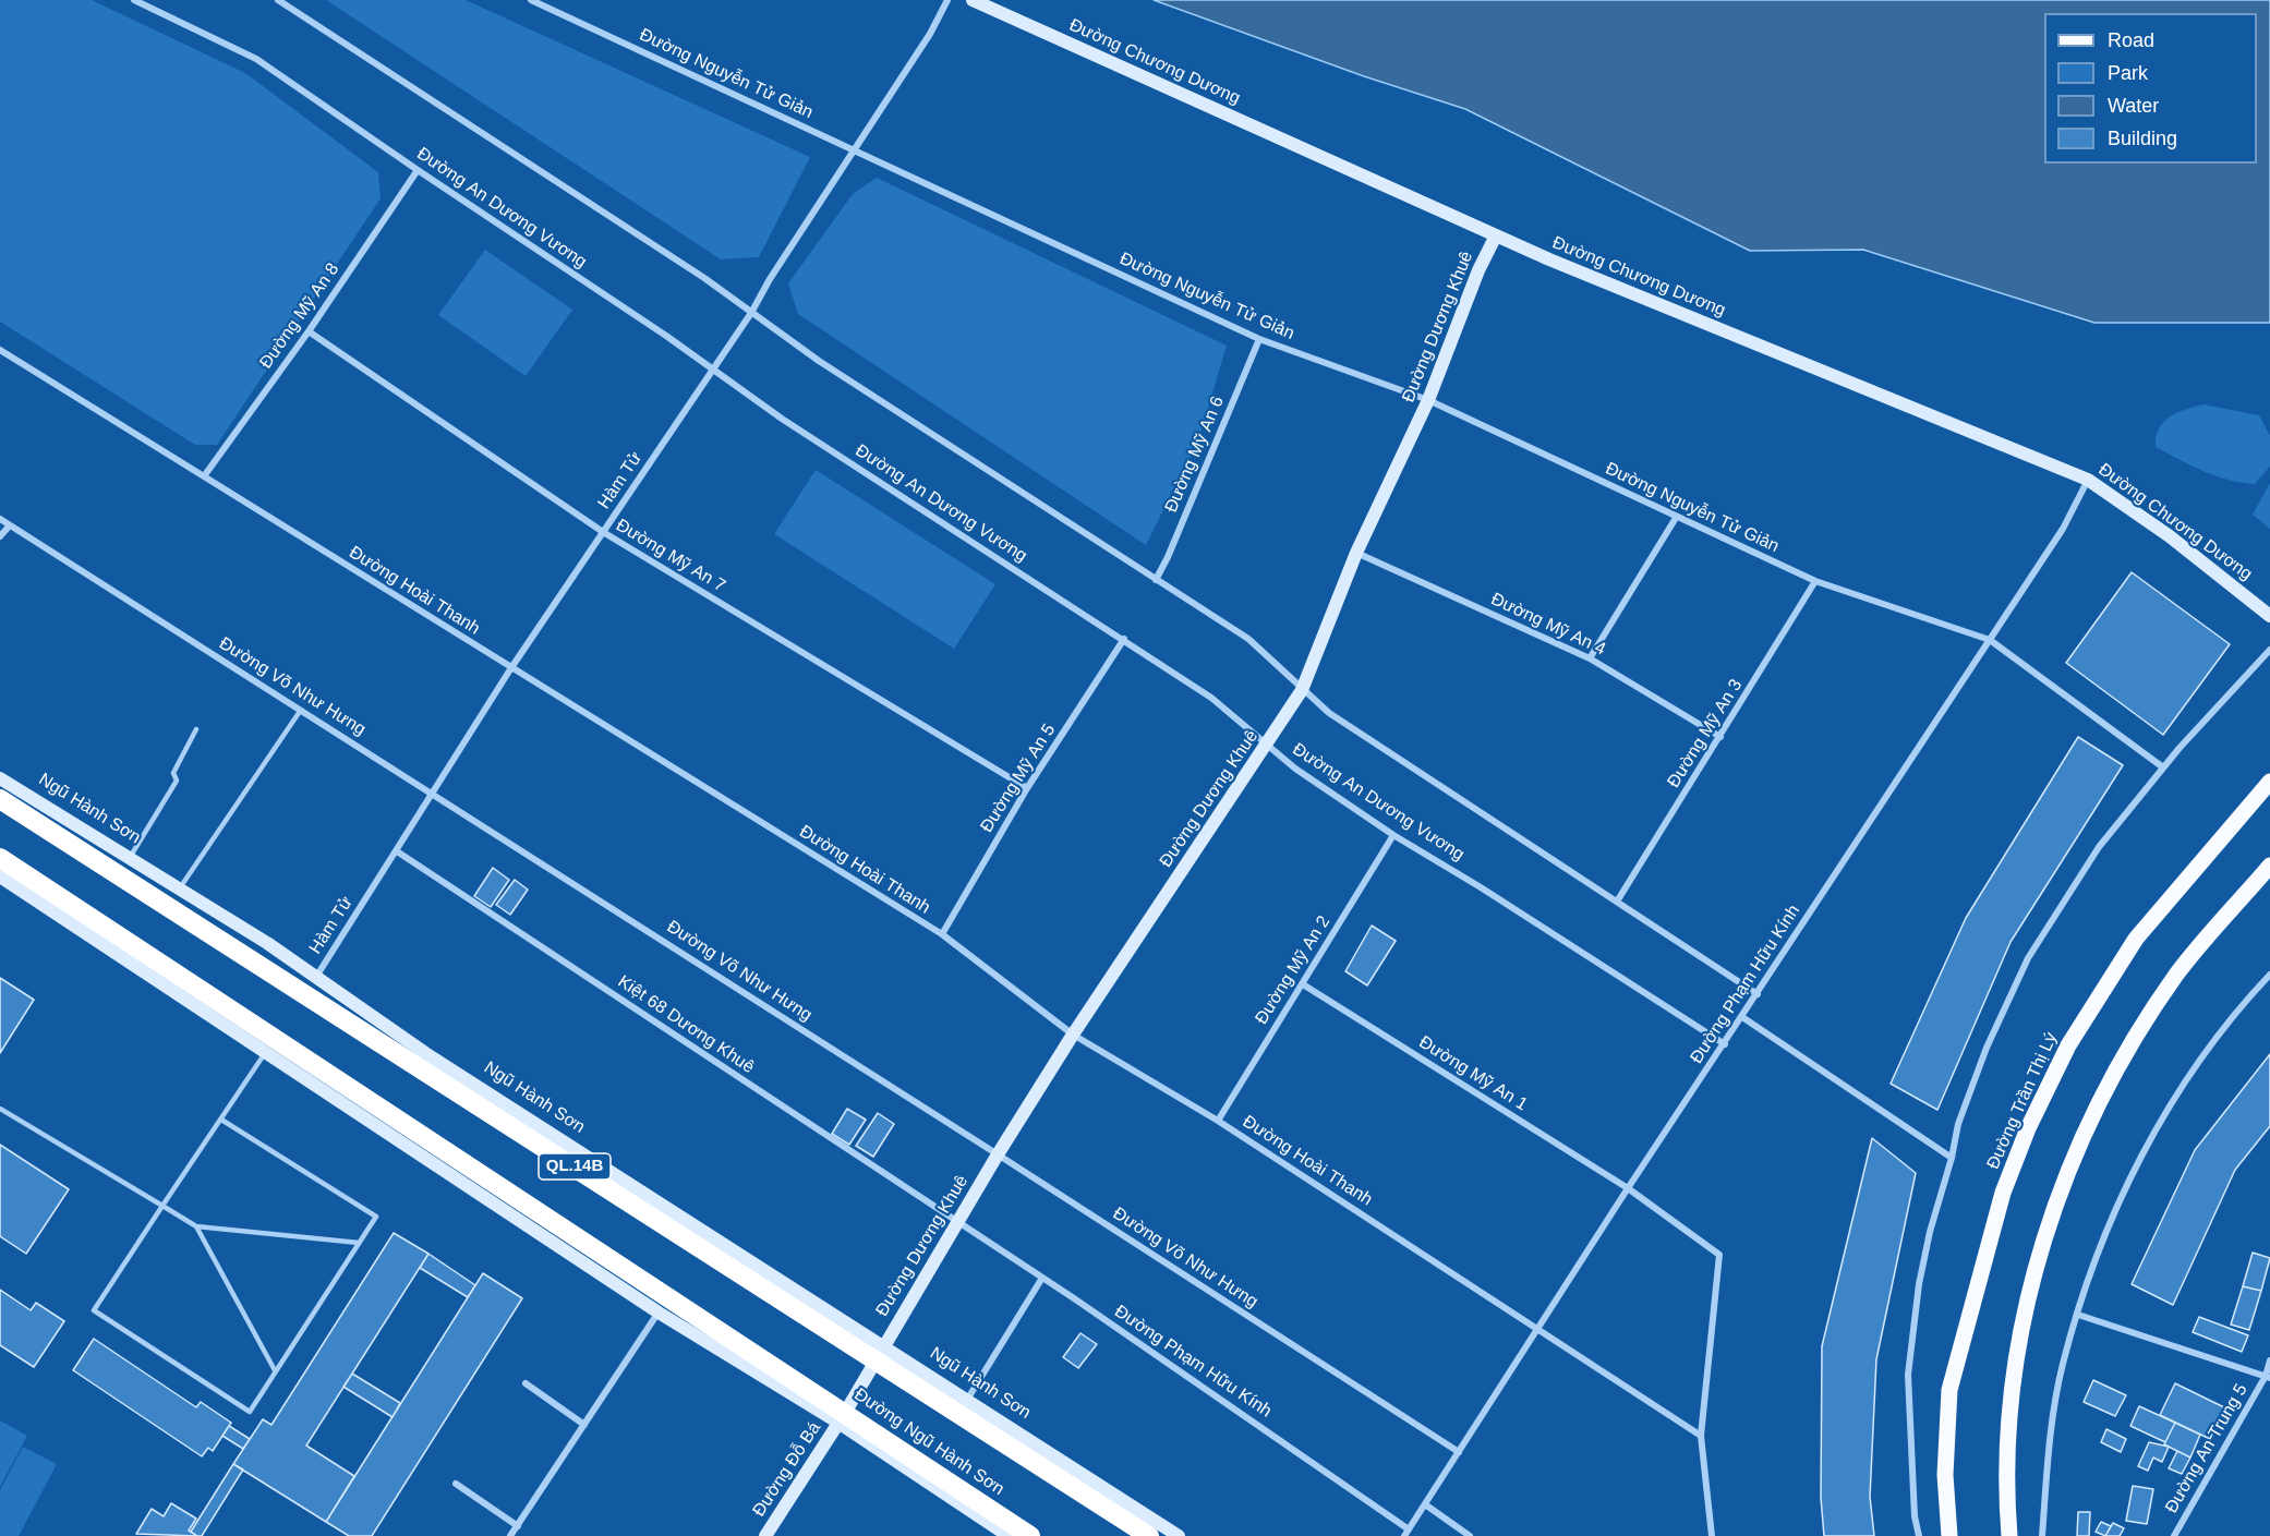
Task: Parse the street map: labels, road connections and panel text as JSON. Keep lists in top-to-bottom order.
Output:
{
  "streets": {
    "highway": ["Ngũ Hành Sơn", "QL.14B", "Đường Ngũ Hành Sơn"],
    "main road": [
      "Đường Chương Dương",
      "Đường Dương Khuê",
      "Đường Trần Thị Lý",
      "Đường Đỗ Bá"
    ],
    "street": [
      "Đường Nguyễn Tử Giản",
      "Đường An Dương Vương",
      "Đường Mỹ An 8",
      "Đường Mỹ An 6",
      "Hàm Tử",
      "Đường Mỹ An 7",
      "Đường Hoài Thanh",
      "Đường Mỹ An 4",
      "Đường Võ Như Hưng",
      "Đường Mỹ An 3",
      "Đường Mỹ An 5",
      "Đường Mỹ An 2",
      "Đường Phạm Hữu Kính",
      "Kiệt 68 Dương Khuê",
      "Đường Mỹ An 1",
      "Đường An Trung 5"
    ]
  },
  "crossings": [
    ["Đường Chương Dương", "Đường Dương Khuê"],
    ["Đường Chương Dương", "Đường Phạm Hữu Kính"],
    ["Đường Nguyễn Tử Giản", "Đường Dương Khuê"],
    ["Đường Nguyễn Tử Giản", "Đường Mỹ An 6"],
    ["Đường Nguyễn Tử Giản", "Hàm Tử"],
    ["Đường Nguyễn Tử Giản", "Đường Mỹ An 3"],
    ["Đường Nguyễn Tử Giản", "Đường Phạm Hữu Kính"],
    ["Đường An Dương Vương", "Đường Mỹ An 8"],
    ["Đường An Dương Vương", "Đường Dương Khuê"],
    ["Đường An Dương Vương", "Hàm Tử"],
    ["Đường An Dương Vương", "Đường Mỹ An 5"],
    ["Đường An Dương Vương", "Đường Mỹ An 2"],
    ["Đường An Dương Vương", "Đường Phạm Hữu Kính"],
    ["Đường Mỹ An 8", "Đường Mỹ An 7"],
    ["Đường Mỹ An 8", "Đường Hoài Thanh"],
    ["Đường Dương Khuê", "Đường Hoài Thanh"],
    ["Đường Dương Khuê", "Đường Mỹ An 4"],
    ["Đường Dương Khuê", "Đường Võ Như Hưng"],
    ["Đường Dương Khuê", "Ngũ Hành Sơn"],
    ["Đường Dương Khuê", "Đường Phạm Hữu Kính"],
    ["Đường Dương Khuê", "Kiệt 68 Dương Khuê"],
    ["Đường Dương Khuê", "Đường Ngũ Hành Sơn"],
    ["Đường Dương Khuê", "Đường Đỗ Bá"],
    ["Hàm Tử", "Đường Mỹ An 7"],
    ["Hàm Tử", "Đường Hoài Thanh"],
    ["Hàm Tử", "Đường Võ Như Hưng"],
    ["Hàm Tử", "Ngũ Hành Sơn"],
    ["Hàm Tử", "Kiệt 68 Dương Khuê"],
    ["Đường Mỹ An 7", "Đường Mỹ An 5"],
    ["Đường Hoài Thanh", "Đường Mỹ An 5"],
    ["Đường Hoài Thanh", "Đường Mỹ An 2"],
    ["Đường Hoài Thanh", "Đường Phạm Hữu Kính"],
    ["Đường Hoài Thanh", "Đường Mỹ An 1"],
    ["Đường Mỹ An 4", "Đường Mỹ An 3"],
    ["Đường Võ Như Hưng", "Đường Phạm Hữu Kính"],
    ["Đường Mỹ An 2", "Đường Mỹ An 1"],
    ["Đường Phạm Hữu Kính", "Kiệt 68 Dương Khuê"],
    ["Đường Phạm Hữu Kính", "Đường Mỹ An 1"],
    ["Đường Ngũ Hành Sơn", "Đường Đỗ Bá"]
  ],
  "legend": [
    "Road",
    "Park",
    "Water",
    "Building"
  ]
}
